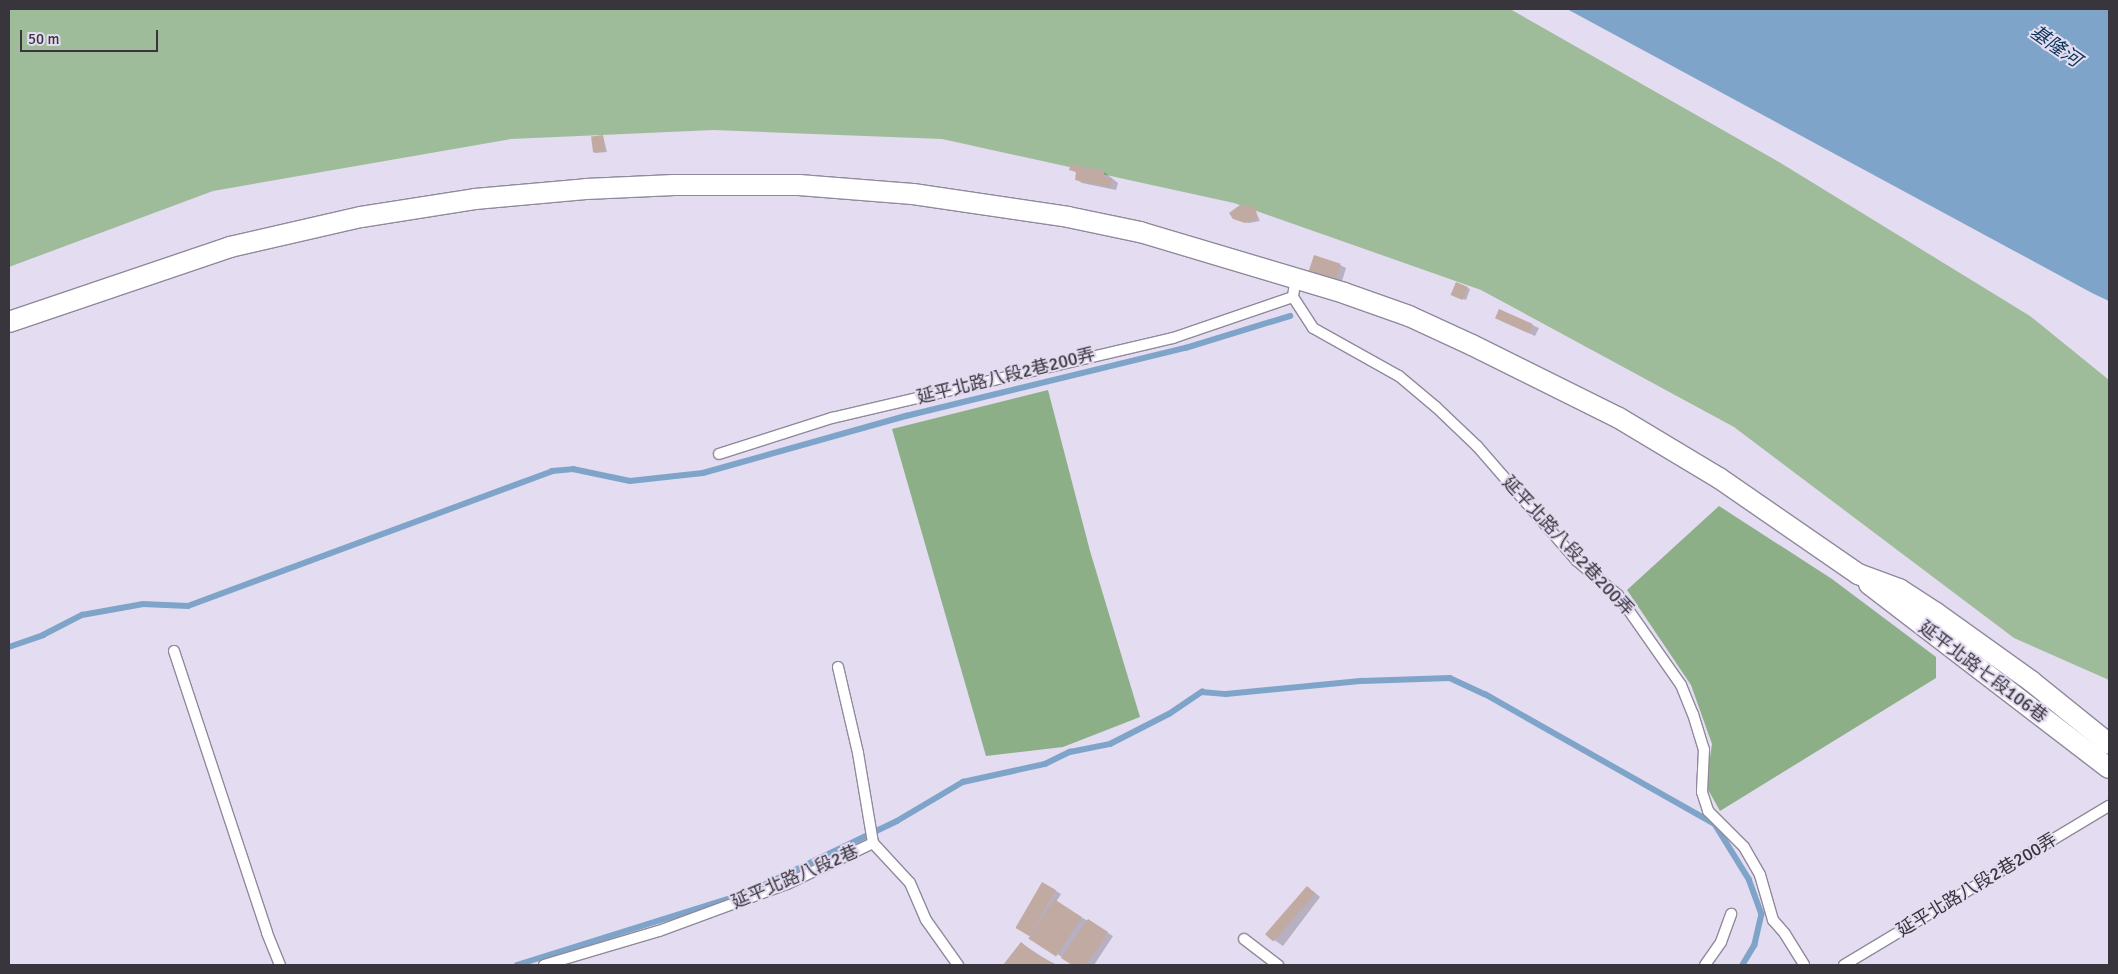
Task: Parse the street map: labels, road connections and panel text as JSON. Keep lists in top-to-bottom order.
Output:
{
  "streets": {
    "street": ["延平北路七段106巷"],
    "lane": ["延平北路八段2巷200弄", "延平北路八段2巷"]
  },
  "water": ["基隆河"],
  "scale_bar": "50 m"
}
